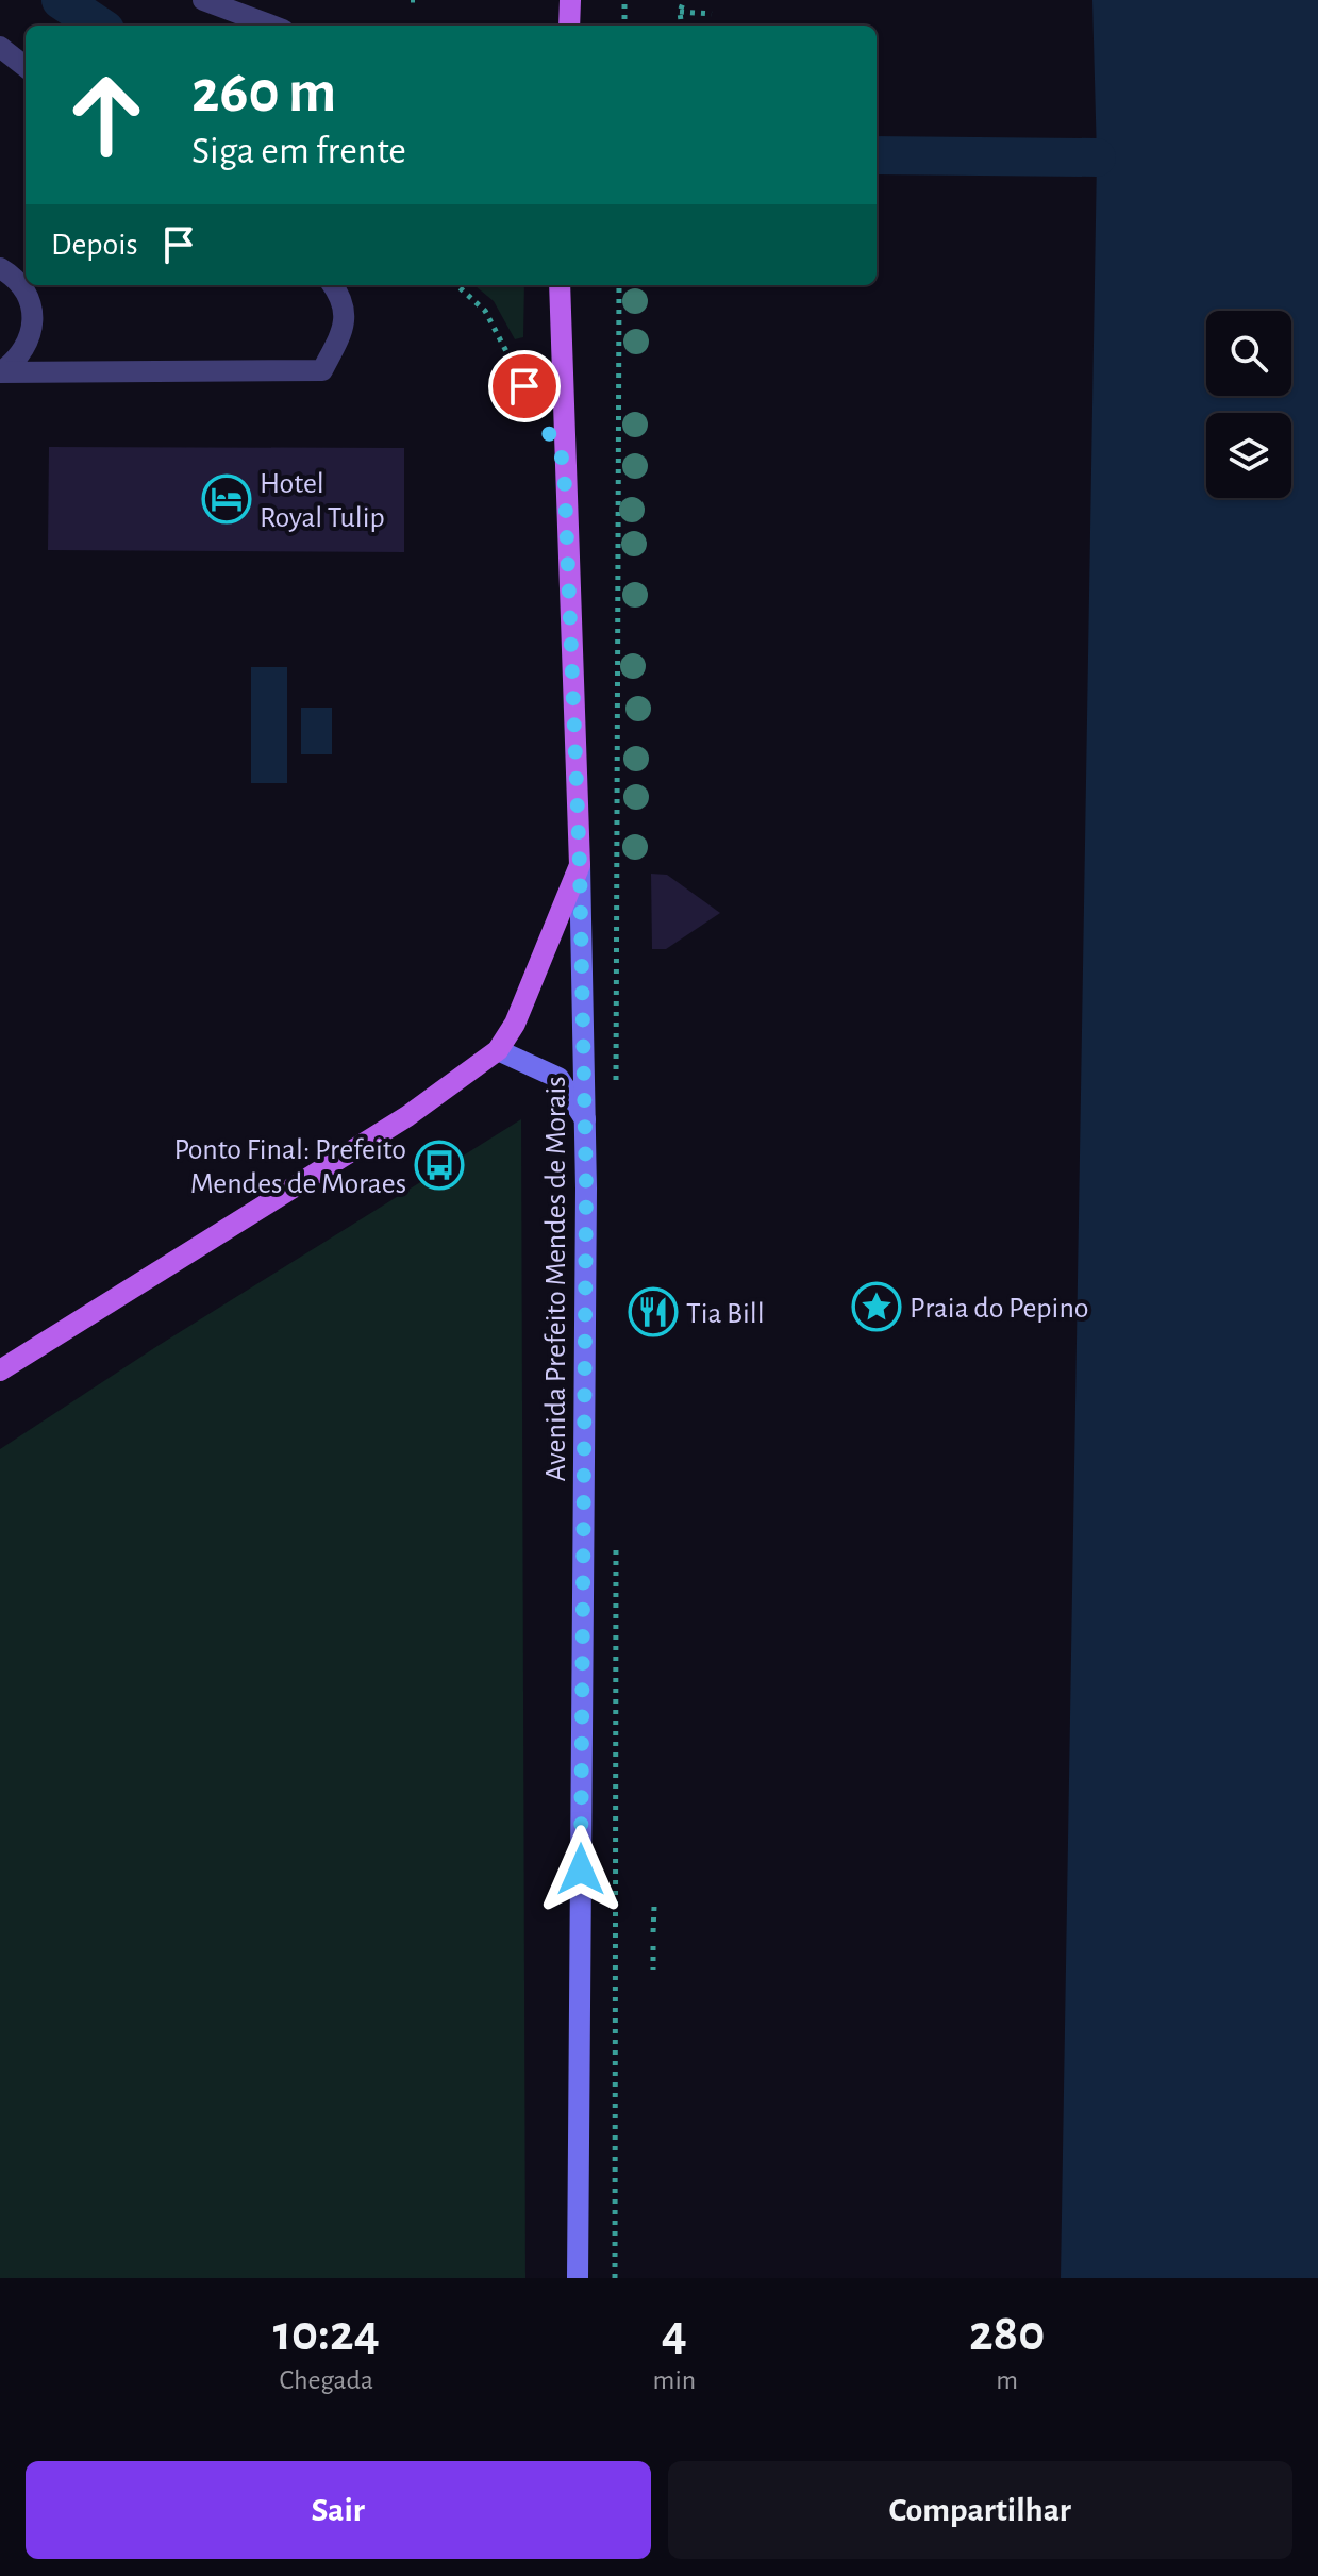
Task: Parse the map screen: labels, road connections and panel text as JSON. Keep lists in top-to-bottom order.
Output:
{
  "streets": {
    "main road": ["Avenida Prefeito Mendes de Morais"]
  },
  "places": {
    "hotel": ["Hotel Royal Tulip"],
    "bus stop": ["Ponto Final: Prefeito Mendes de Moraes"],
    "place": ["Praia do Pepino"],
    "restaurant": ["Tia Bill"]
  },
  "page": {
    "turn": ["260 m", "Siga em frente"],
    "then": "Depois",
    "eta": [
      "10:24",
      "Chegada",
      "4",
      "min",
      "280",
      "m"
    ],
    "buttons": ["Sair", "Compartilhar"]
  }
}
